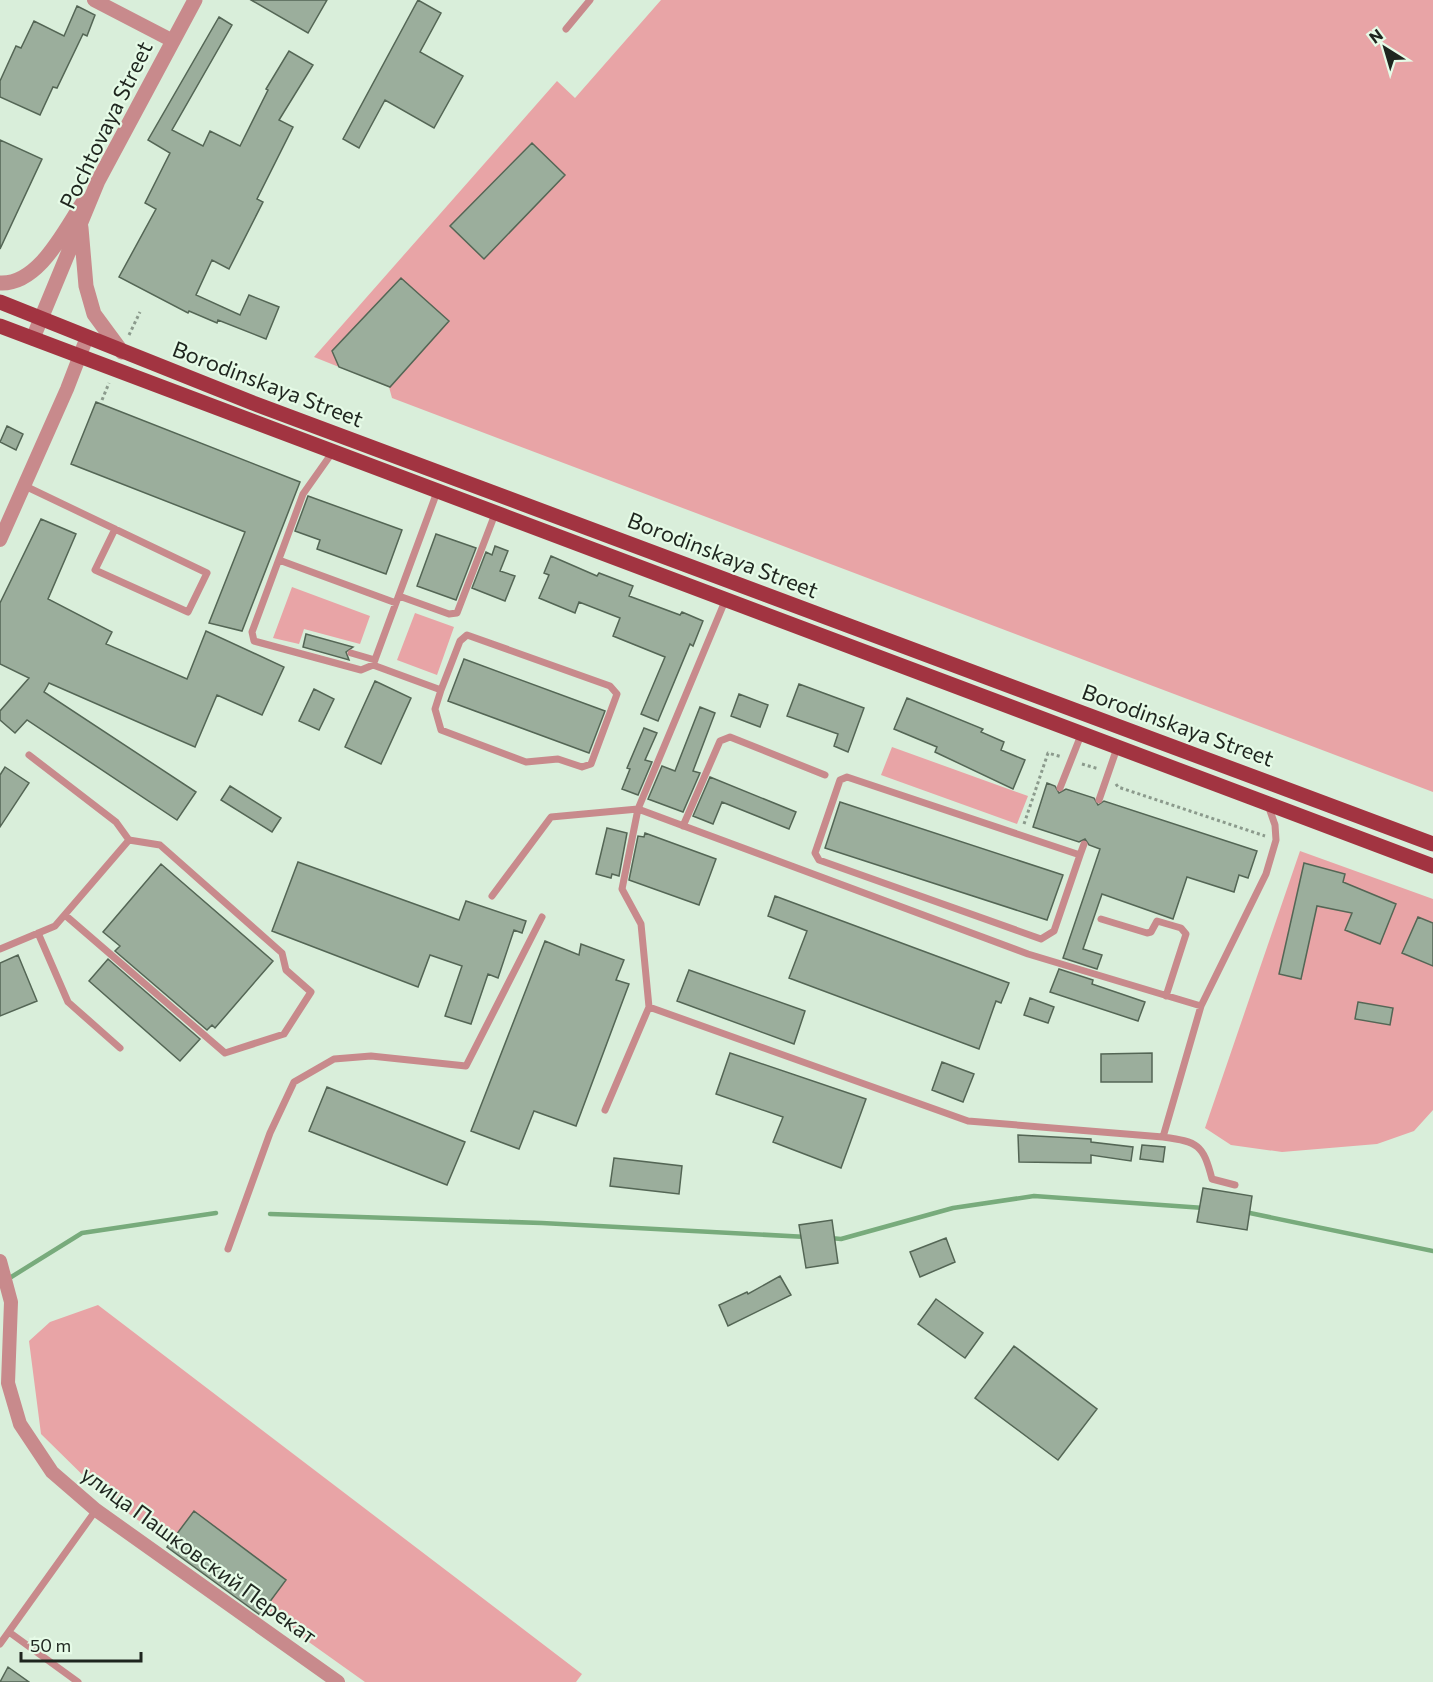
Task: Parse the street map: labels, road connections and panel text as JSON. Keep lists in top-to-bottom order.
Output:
{
  "streets": {
    "main road": ["Borodinskaya Street"],
    "street": ["Pochtovaya Street", "улица Пашковский Перекат"]
  },
  "crossings": [
    ["Pochtovaya Street", "Borodinskaya Street"]
  ],
  "scale_bar": "50 m",
  "north": "top left"
}
